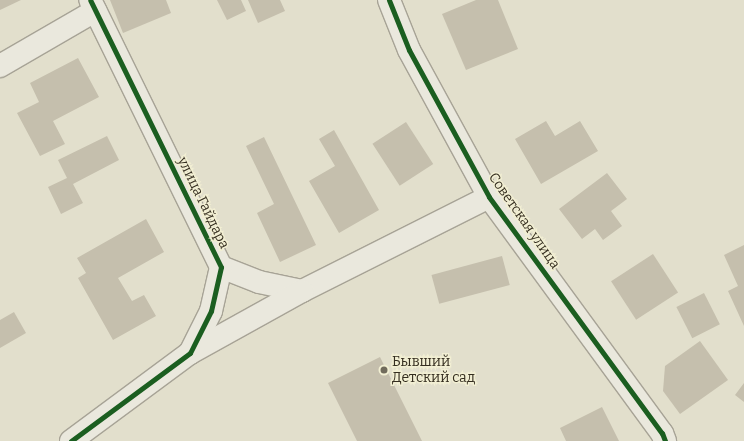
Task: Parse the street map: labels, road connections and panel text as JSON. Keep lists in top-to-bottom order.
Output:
{
  "streets": {
    "street": ["улица Гайдара", "Советская улица"]
  },
  "places": ["Бывший Детский сад"]
}
